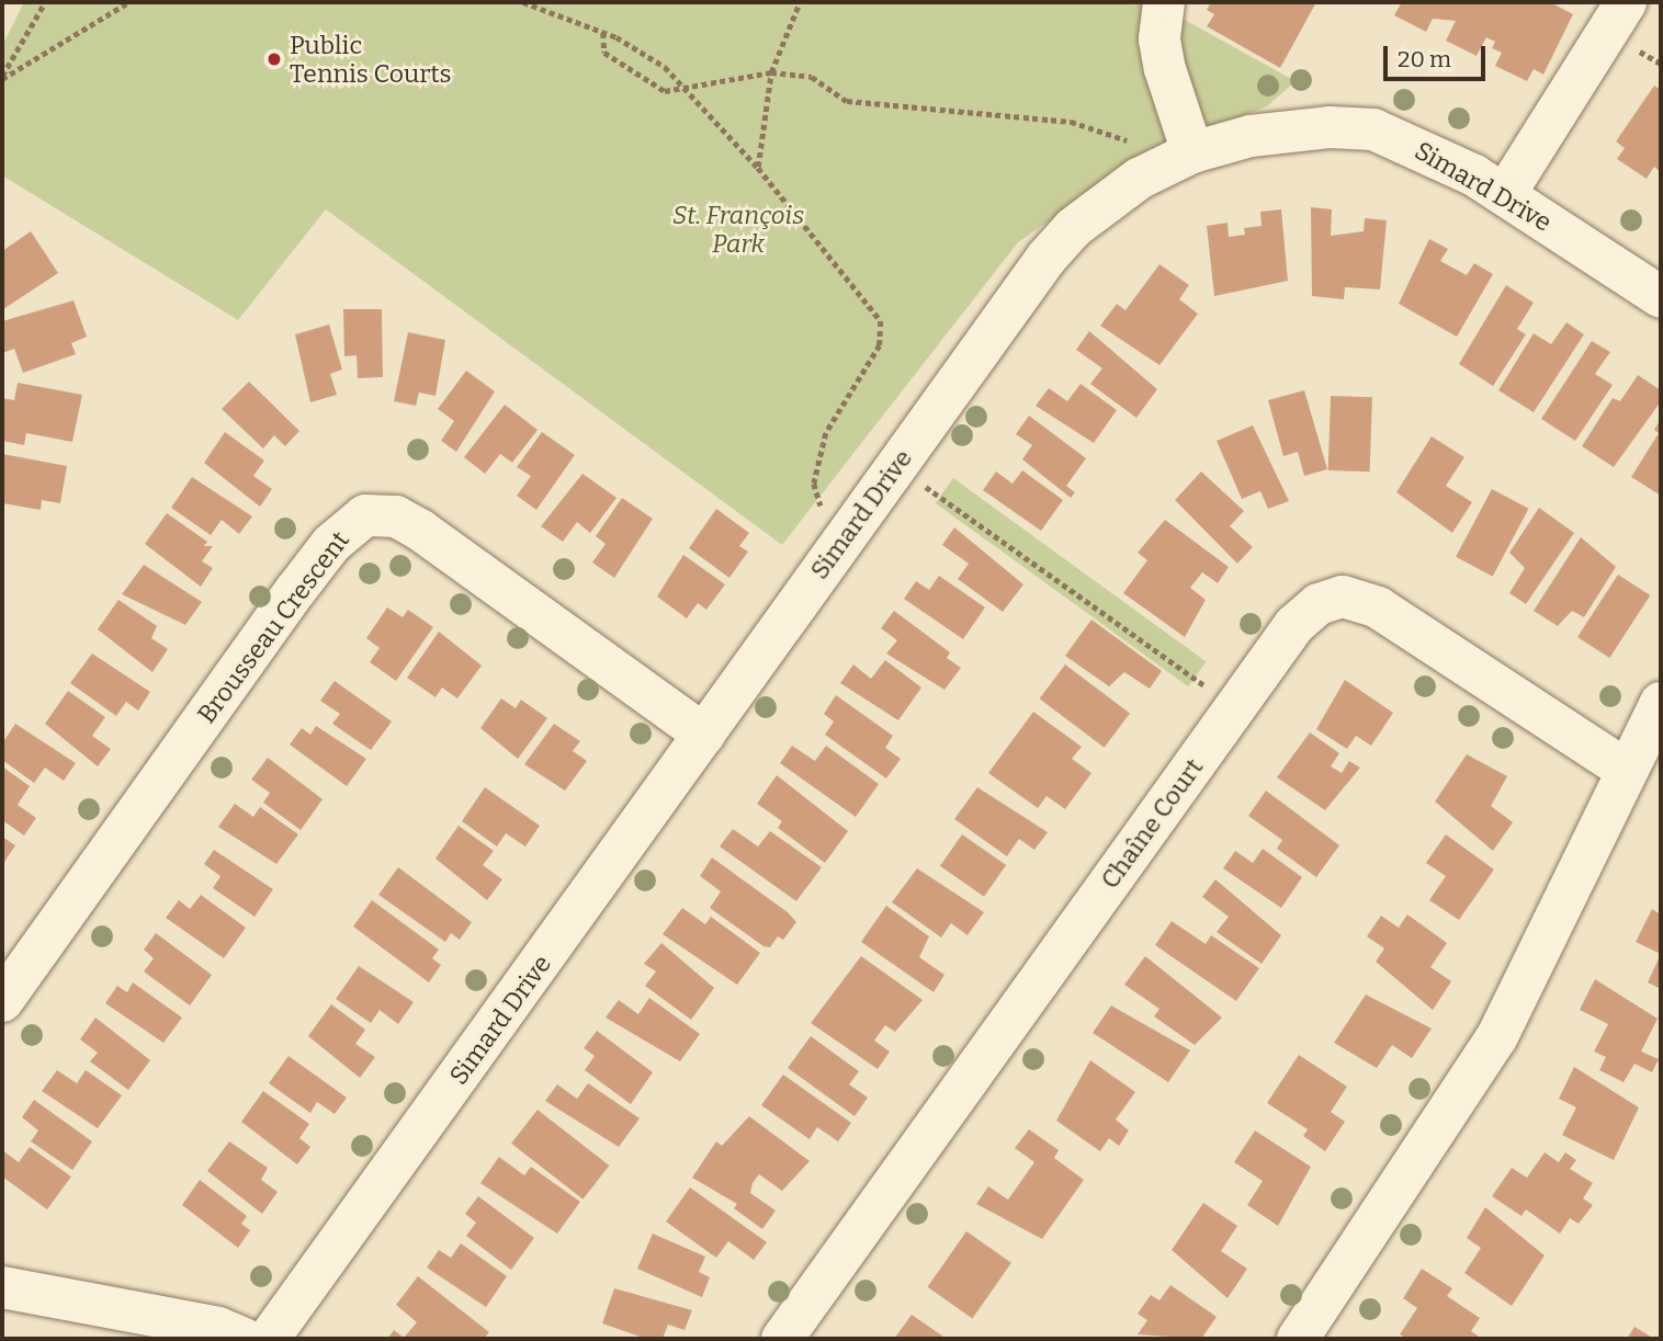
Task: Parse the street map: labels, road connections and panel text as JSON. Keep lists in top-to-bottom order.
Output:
{
  "streets": {
    "street": ["Simard Drive", "Brousseau Crescent", "Chaîne Court"]
  },
  "crossings": [
    ["Simard Drive", "Brousseau Crescent"]
  ],
  "parks": ["St. François Park"],
  "places": ["Public Tennis Courts"],
  "scale_bar": "20 m"
}
